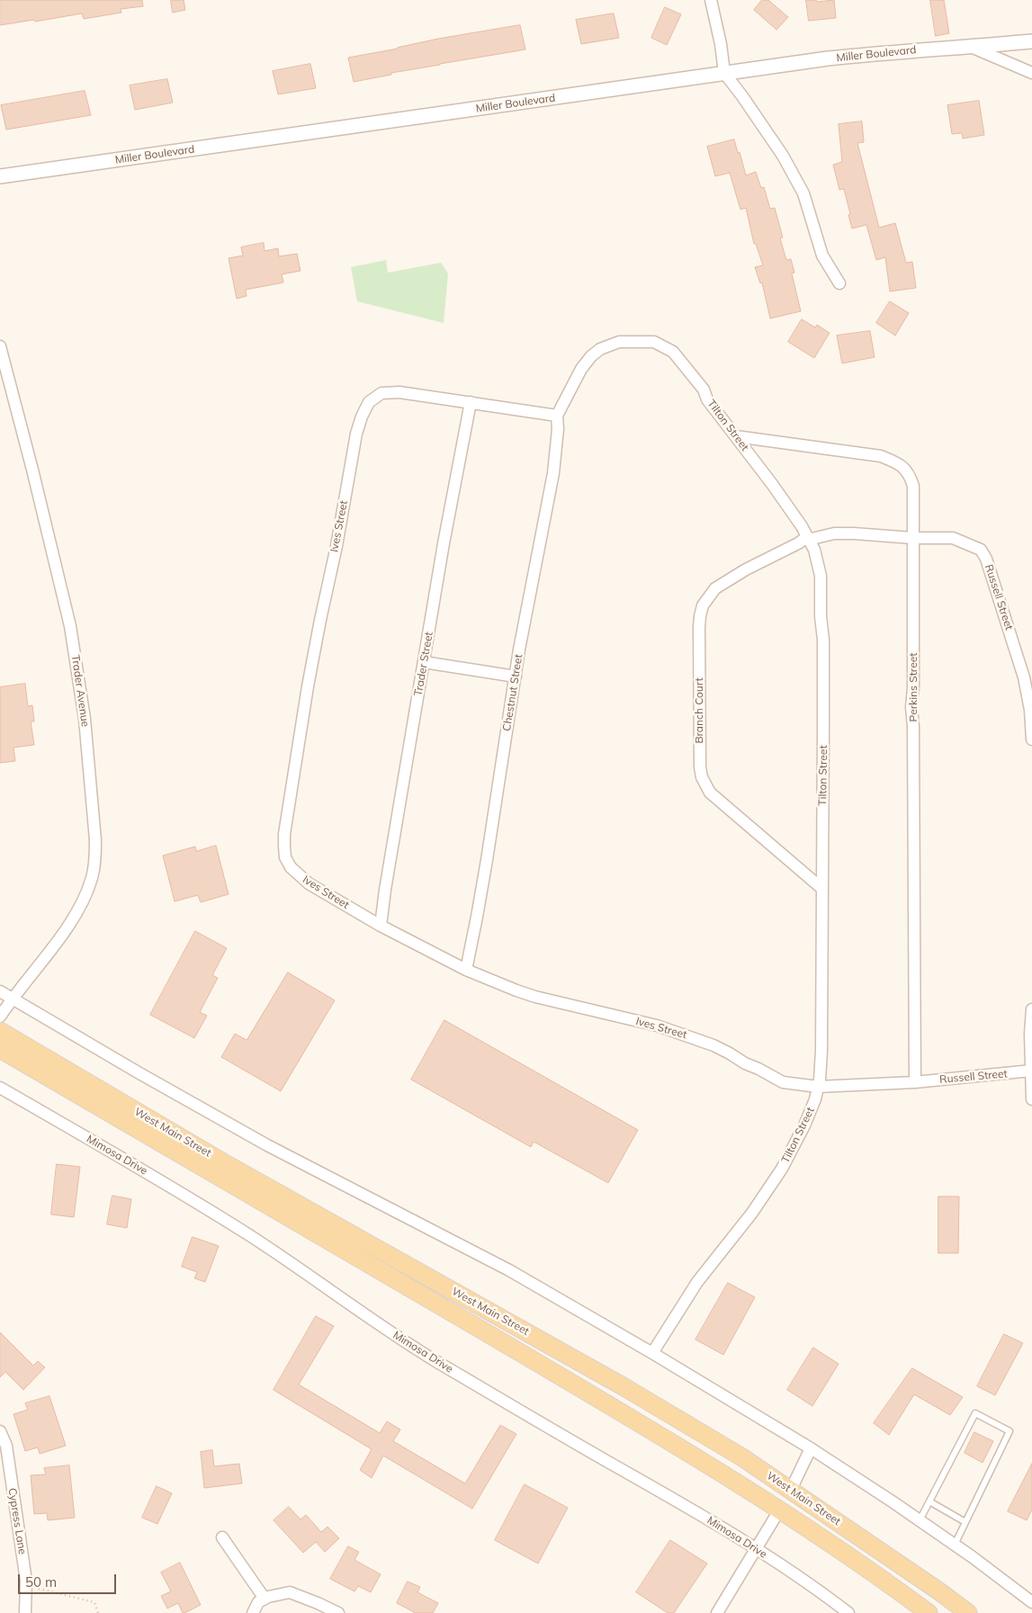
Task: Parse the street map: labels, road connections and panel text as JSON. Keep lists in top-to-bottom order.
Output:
{
  "streets": {
    "main road": ["West Main Street"],
    "street": [
      "Miller Boulevard",
      "Tilton Street",
      "Ives Street",
      "Russell Street",
      "Trader Street",
      "Perkins Street",
      "Trader Avenue",
      "Chestnut Street",
      "Branch Court",
      "Mimosa Drive",
      "Cypress Lane"
    ]
  },
  "crossings": [
    ["Tilton Street", "Ives Street"],
    ["Tilton Street", "Russell Street"],
    ["Tilton Street", "Perkins Street"],
    ["Tilton Street", "Chestnut Street"],
    ["Tilton Street", "Branch Court"],
    ["Ives Street", "Russell Street"],
    ["Ives Street", "Trader Street"],
    ["Ives Street", "Perkins Street"],
    ["Ives Street", "Chestnut Street"],
    ["Russell Street", "Perkins Street"],
    ["Russell Street", "Branch Court"]
  ],
  "scale_bar": "50 m"
}
